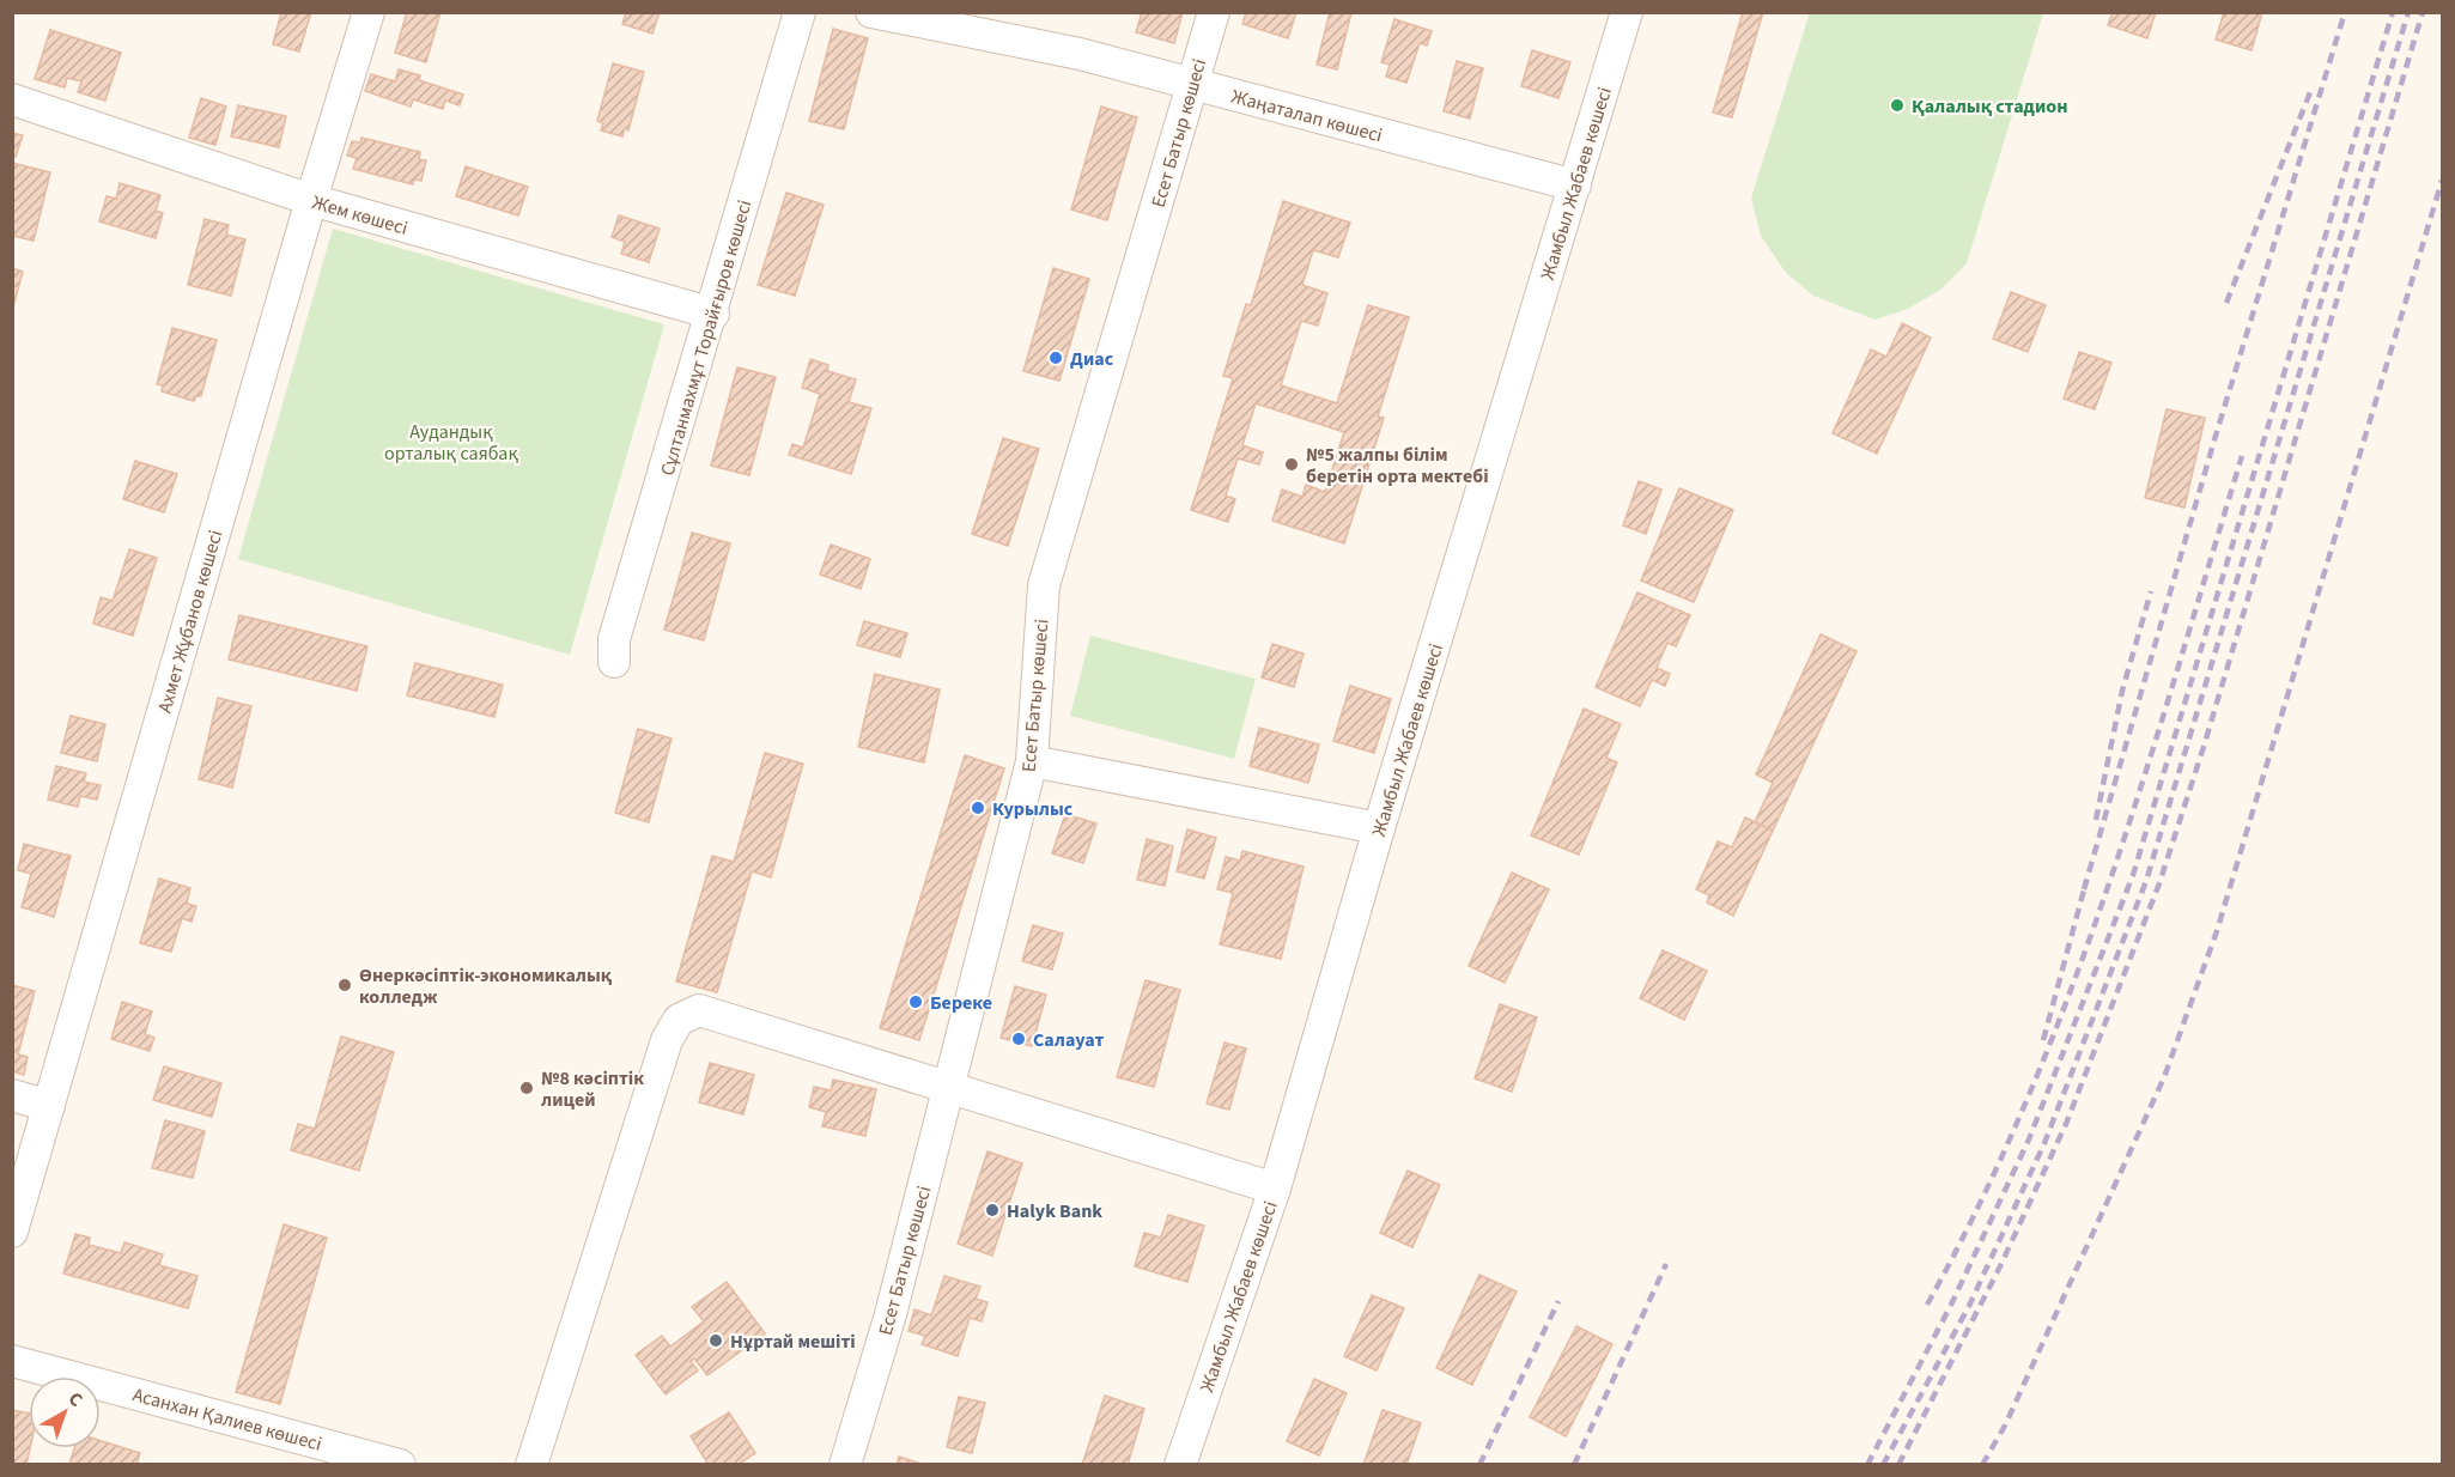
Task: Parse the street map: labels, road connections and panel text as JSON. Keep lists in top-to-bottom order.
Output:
{
  "streets": {
    "street": [
      "Жаңаталап көшесі",
      "Есет Батыр көшесі",
      "Жамбыл Жабаев көшесі",
      "Жем көшесі",
      "Сұлтанмахмұт Торайғыров көшесі",
      "Ахмет Жұбанов көшесі",
      "Асанхан Қалиев көшесі"
    ]
  },
  "crossings": [
    ["Жаңаталап көшесі", "Есет Батыр көшесі"],
    ["Жаңаталап көшесі", "Жамбыл Жабаев көшесі"],
    ["Жем көшесі", "Сұлтанмахмұт Торайғыров көшесі"],
    ["Жем көшесі", "Ахмет Жұбанов көшесі"]
  ],
  "parks": ["Аудандық орталық саябақ"],
  "places": [
    "Қалалық стадион",
    "Диас",
    "№5 жалпы білім беретін орта мектебі",
    "Курылыс",
    "Өнеркәсіптік-экономикалық колледж",
    "Береке",
    "Салауат",
    "№8 кәсіптік лицей",
    "Halyk Bank",
    "Нұртай мешіті"
  ],
  "north": "top right"
}
